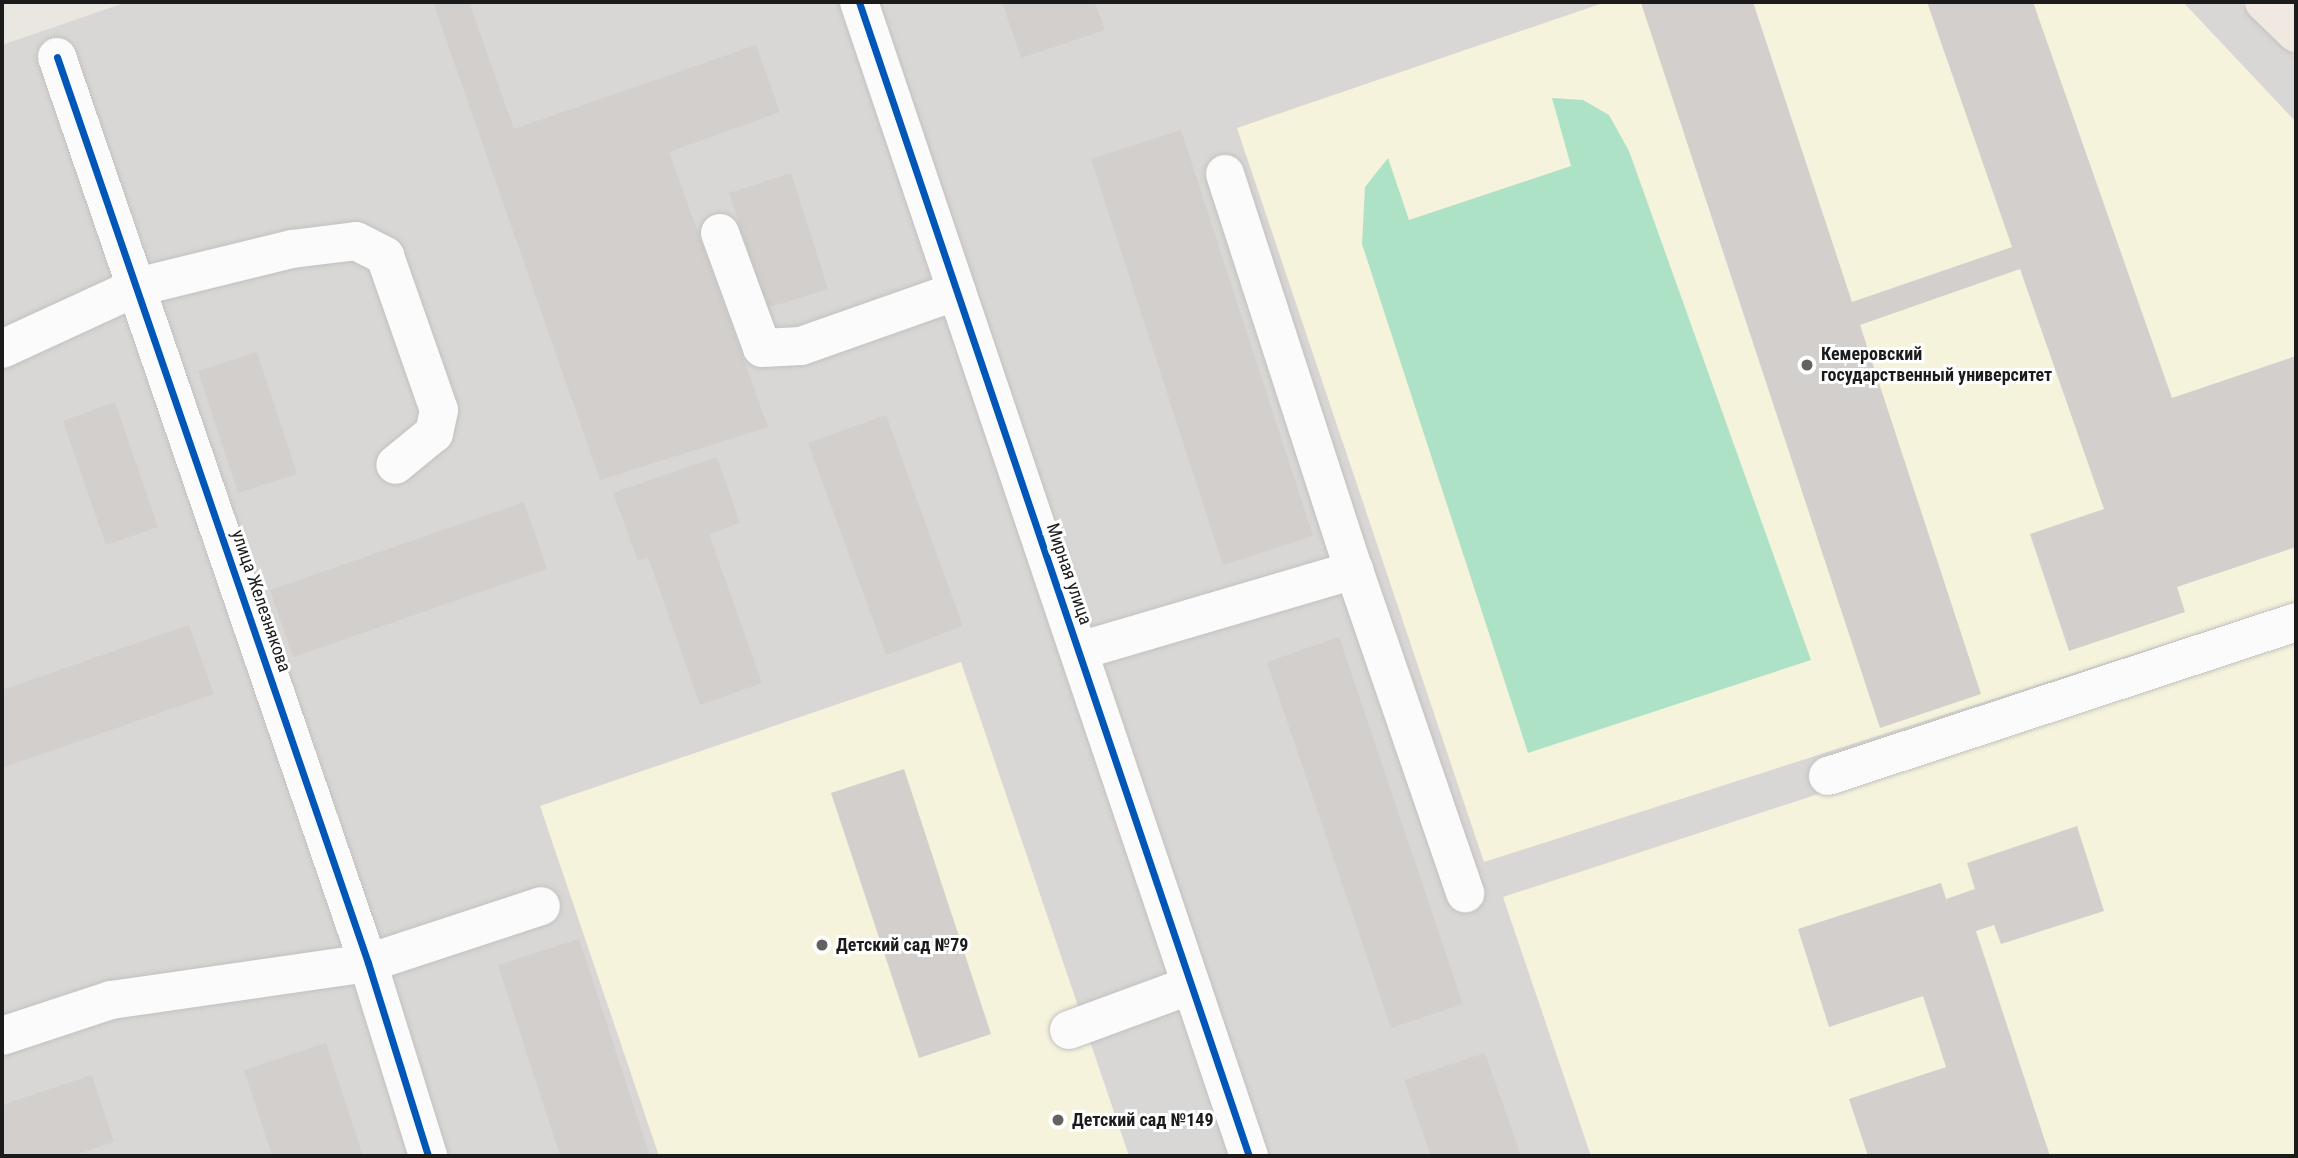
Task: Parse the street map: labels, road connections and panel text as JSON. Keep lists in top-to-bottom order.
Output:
{
  "streets": {
    "street": ["Мирная улица", "улица Железнякова"]
  },
  "places": ["Кемеровский государственный университет", "Детский сад №79", "Детский сад №149"]
}
